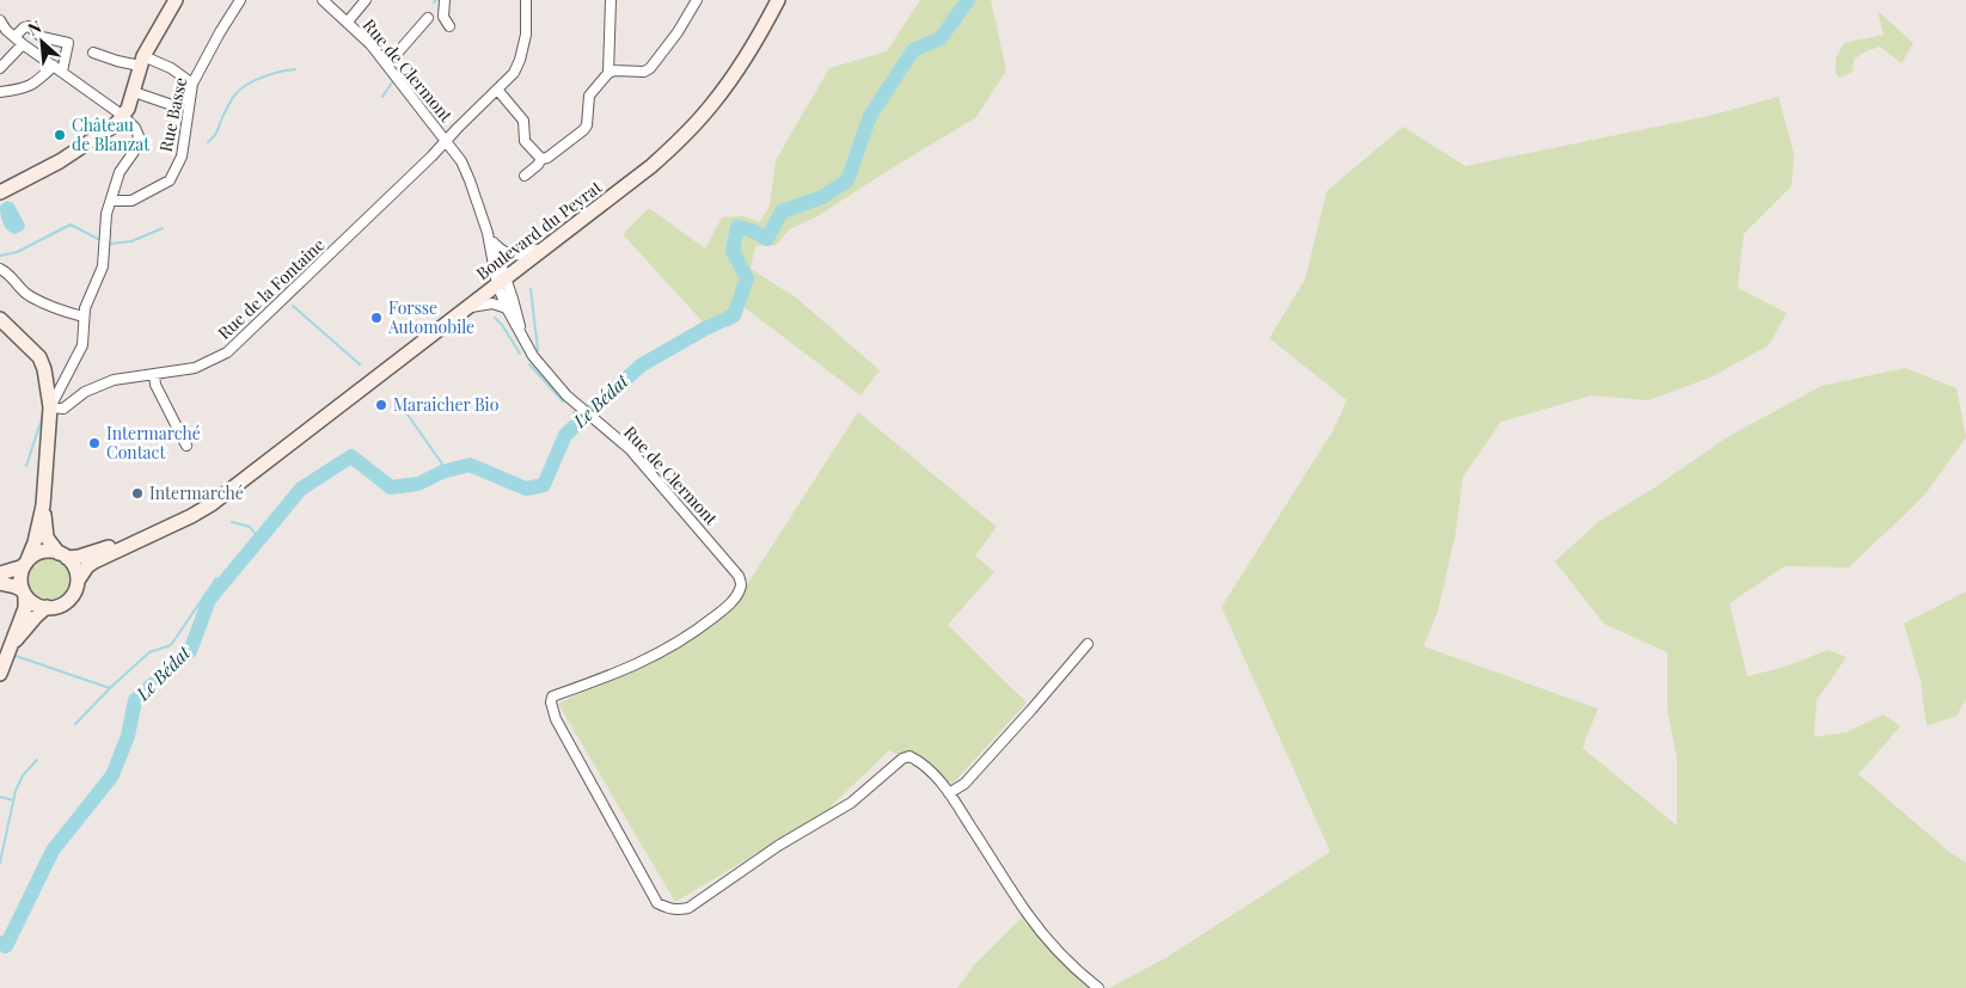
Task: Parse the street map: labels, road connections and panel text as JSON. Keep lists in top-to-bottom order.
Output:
{
  "streets": {
    "main road": ["Boulevard du Peyrat"],
    "street": ["Rue de Clermont", "Rue Basse", "Rue de la Fontaine"]
  },
  "crossings": [
    ["Rue de Clermont", "Boulevard du Peyrat"],
    ["Rue de Clermont", "Rue de la Fontaine"]
  ],
  "water": ["Le Bédat"],
  "places": [
    "Château de Blanzat",
    "Forsse Automobile",
    "Maraicher Bio",
    "Intermarché Contact",
    "Intermarché"
  ],
  "north": "top left"
}
